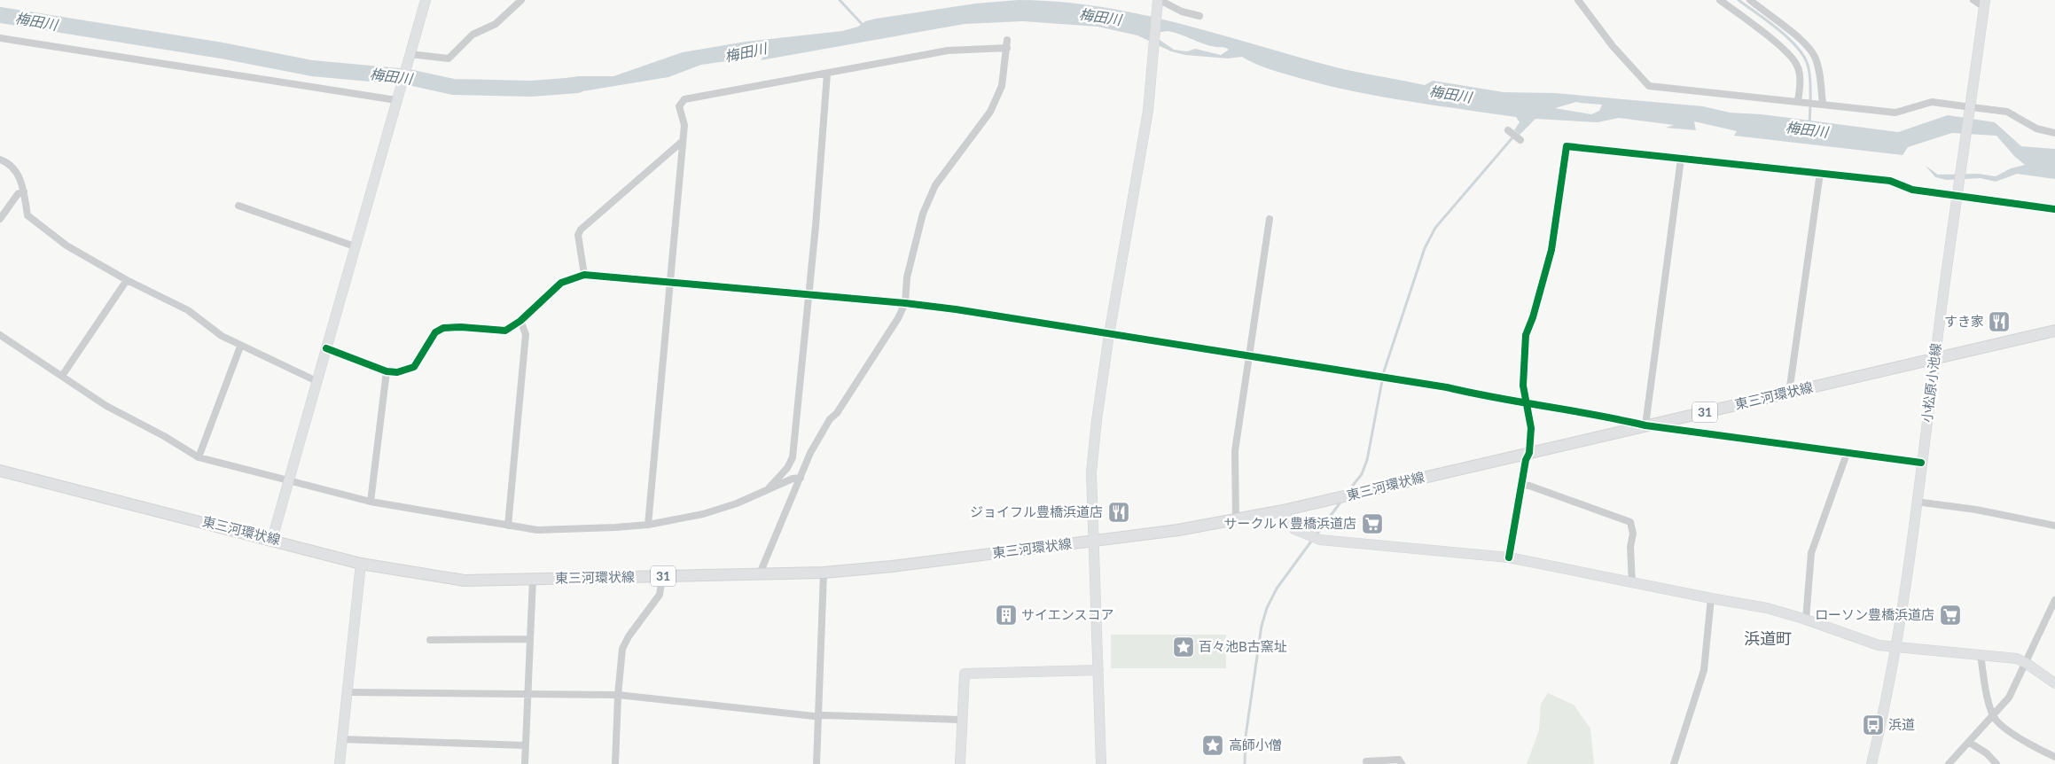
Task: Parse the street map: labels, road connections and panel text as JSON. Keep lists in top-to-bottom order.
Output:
{
  "streets": {
    "main road": ["東三河環状線", "31"],
    "street": ["小松原小池線"]
  },
  "crossings": [
    ["小松原小池線", "東三河環状線"]
  ],
  "districts": ["浜道町"],
  "water": ["梅田川"],
  "places": {
    "restaurant": ["すき家", "ジョイフル豊橋浜道店"],
    "supermarket": ["サークルＫ豊橋浜道店", "ローソン豊橋浜道店"],
    "building": ["サイエンスコア"],
    "place": ["百々池B古窯址", "高師小僧"],
    "bus stop": ["浜道"]
  }
}
